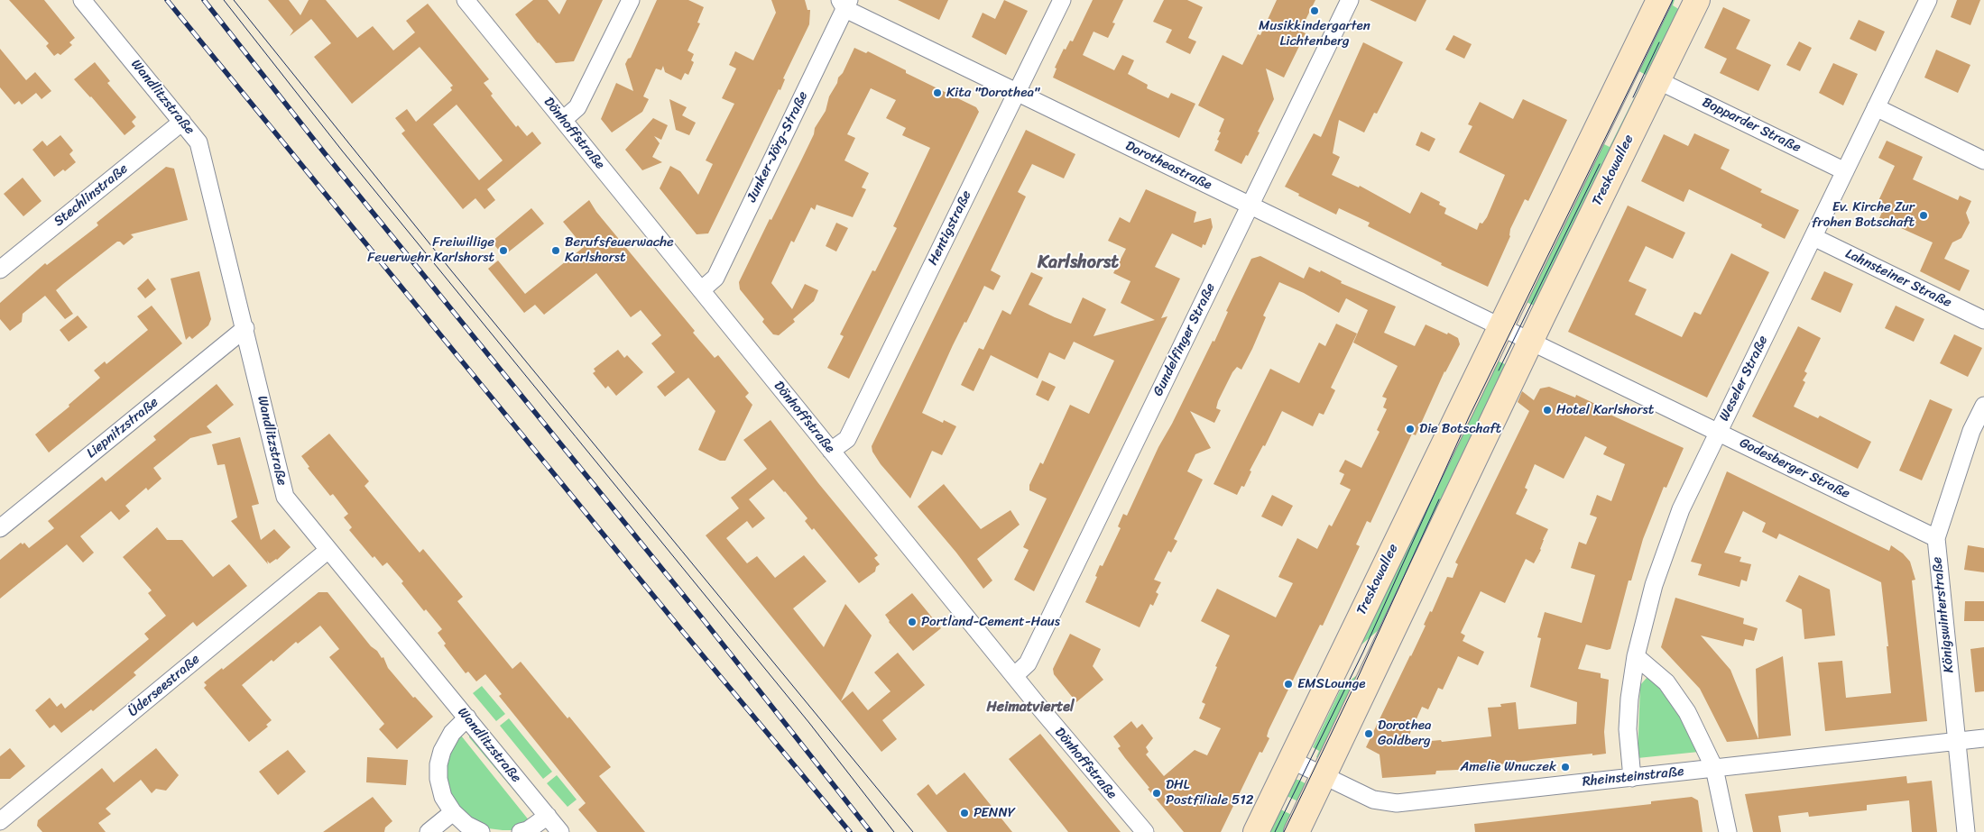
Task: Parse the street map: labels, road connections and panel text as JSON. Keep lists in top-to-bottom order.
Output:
{
  "streets": {
    "main road": ["Treskowallee"],
    "street": [
      "Wandlitzstraße",
      "Bopparder Straße",
      "Dönhoffstraße",
      "Junker-Jörg-Straße",
      "Dorotheastraße",
      "Stechlinstraße",
      "Hentigstraße",
      "Lahnsteiner Straße",
      "Gundelfinger Straße",
      "Weseler Straße",
      "Liepnitzstraße",
      "Godesberger Straße",
      "Königswinterstraße",
      "Üderseestraße",
      "Rheinsteinstraße"
    ]
  },
  "crossings": [
    ["Wandlitzstraße", "Stechlinstraße"],
    ["Wandlitzstraße", "Liepnitzstraße"],
    ["Wandlitzstraße", "Üderseestraße"],
    ["Bopparder Straße", "Treskowallee"],
    ["Bopparder Straße", "Weseler Straße"],
    ["Dönhoffstraße", "Junker-Jörg-Straße"],
    ["Dönhoffstraße", "Hentigstraße"],
    ["Dönhoffstraße", "Gundelfinger Straße"],
    ["Junker-Jörg-Straße", "Dorotheastraße"],
    ["Dorotheastraße", "Treskowallee"],
    ["Dorotheastraße", "Hentigstraße"],
    ["Dorotheastraße", "Gundelfinger Straße"],
    ["Treskowallee", "Godesberger Straße"],
    ["Treskowallee", "Rheinsteinstraße"],
    ["Lahnsteiner Straße", "Weseler Straße"],
    ["Weseler Straße", "Godesberger Straße"],
    ["Weseler Straße", "Rheinsteinstraße"],
    ["Godesberger Straße", "Königswinterstraße"],
    ["Königswinterstraße", "Rheinsteinstraße"]
  ],
  "districts": ["Karlshorst", "Heimatviertel"],
  "places": [
    "Musikkindergarten Lichtenberg",
    "Kita \"Dorothea\"",
    "Ev. Kirche Zur frohen Botschaft",
    "Freiwillige Feuerwehr Karlshorst",
    "Berufsfeuerwache Karlshorst",
    "Hotel Karlshorst",
    "Die Botschaft",
    "Portland-Cement-Haus",
    "EMSLounge",
    "Dorothea Goldberg",
    "Amelie Wnuczek",
    "DHL Postfiliale 512",
    "PENNY"
  ]
}
